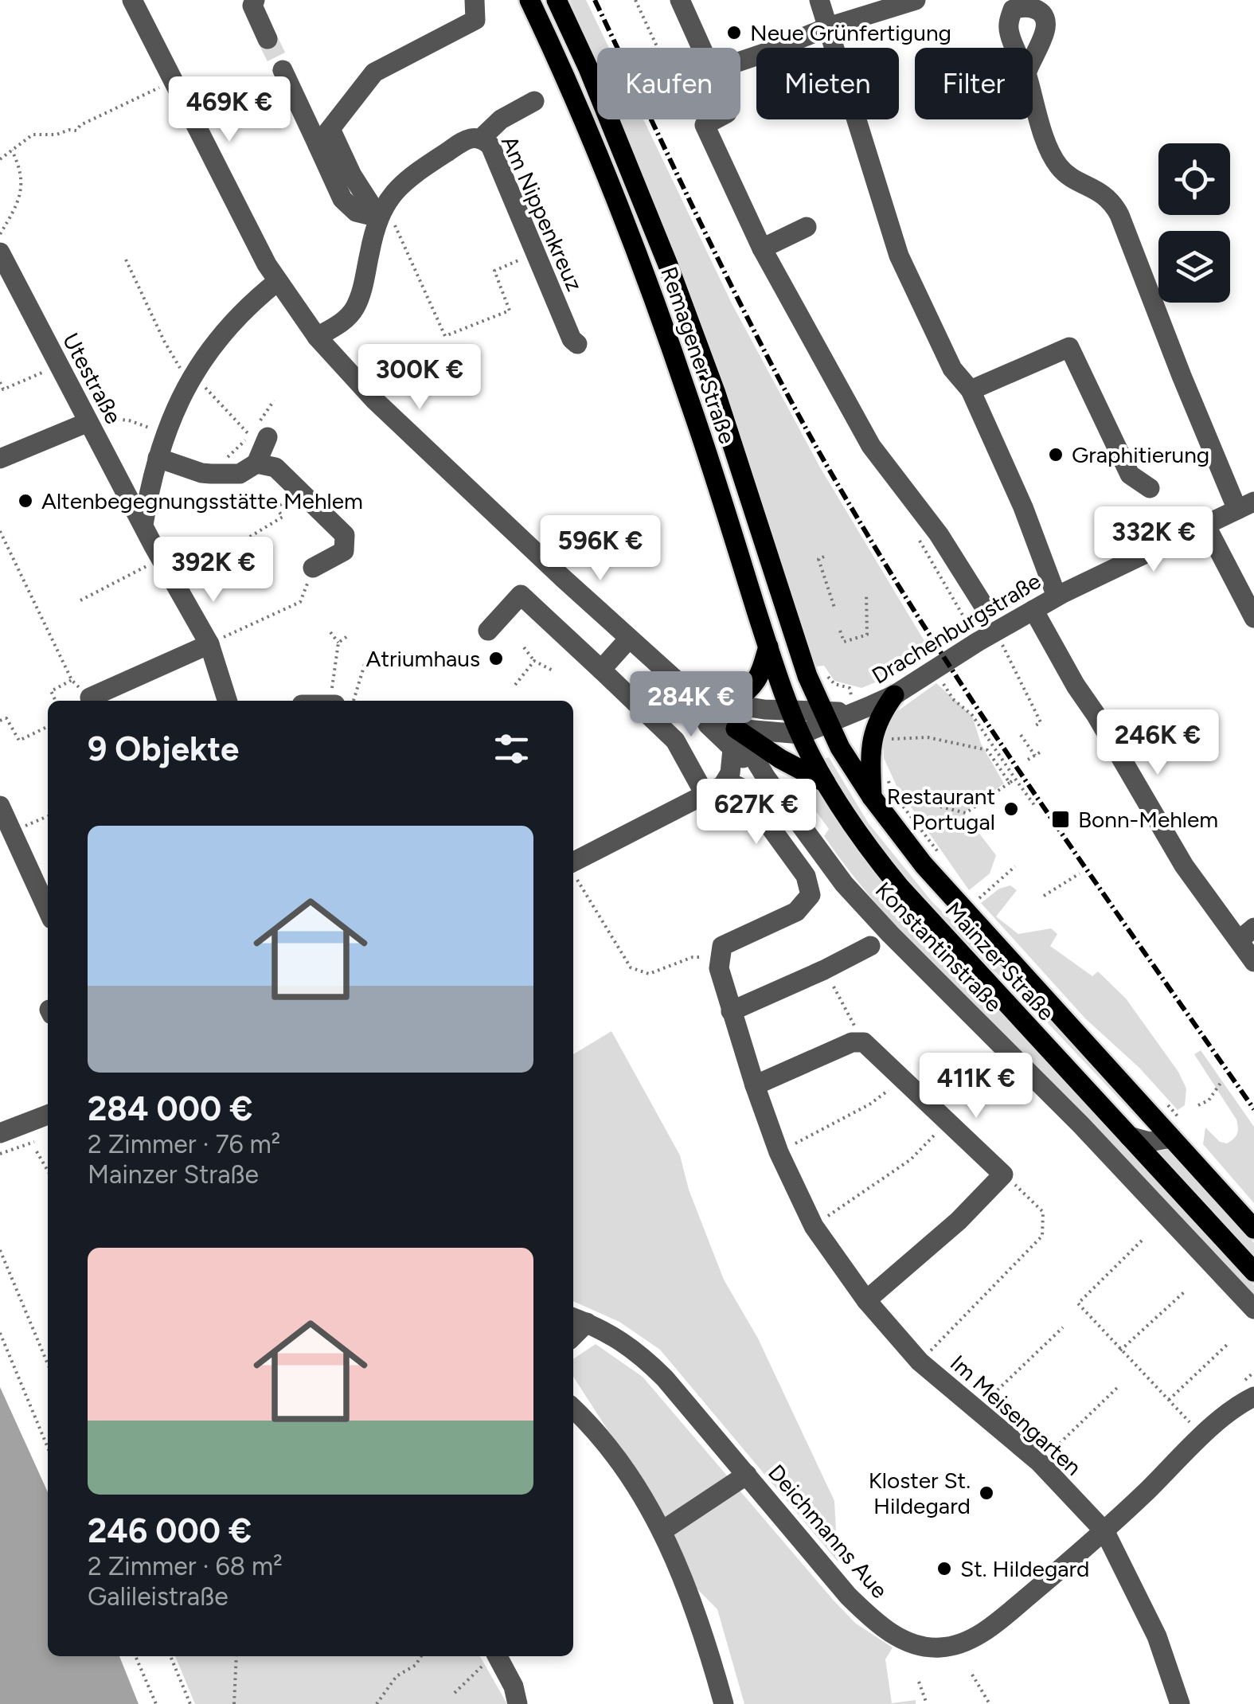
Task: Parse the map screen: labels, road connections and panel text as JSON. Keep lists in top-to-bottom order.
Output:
{
  "streets": {
    "main road": ["Remagener Straße", "Mainzer Straße"],
    "street": [
      "Am Nippenkreuz",
      "Utestraße",
      "Drachenburgstraße",
      "Konstantinstraße",
      "Im Meisengarten",
      "Deichmanns Aue"
    ]
  },
  "crossings": [
    ["Remagener Straße", "Drachenburgstraße"],
    ["Remagener Straße", "Mainzer Straße"],
    ["Drachenburgstraße", "Mainzer Straße"],
    ["Im Meisengarten", "Deichmanns Aue"]
  ],
  "places": {
    "other": [
      "Neue Grünfertigung",
      "Graphitierung",
      "Altenbegegnungsstätte Mehlem",
      "Atriumhaus",
      "Restaurant Portugal",
      "Kloster St. Hildegard",
      "St. Hildegard"
    ],
    "transit": ["Bonn-Mehlem"]
  },
  "page": {
    "chip": ["Kaufen", "Mieten", "Filter"],
    "price": [
      "469K €",
      "300K €",
      "332K €",
      "596K €",
      "392K €",
      "284K €",
      "246K €",
      "627K €",
      "411K €"
    ],
    "heading": "9 Objekte",
    "list": [
      {
        "name": "284 000 €",
        "note": "2 Zimmer · 76 m² · Mainzer Straße"
      },
      {
        "name": "246 000 €",
        "note": "2 Zimmer · 68 m² · Galileistraße"
      }
    ]
  }
}
